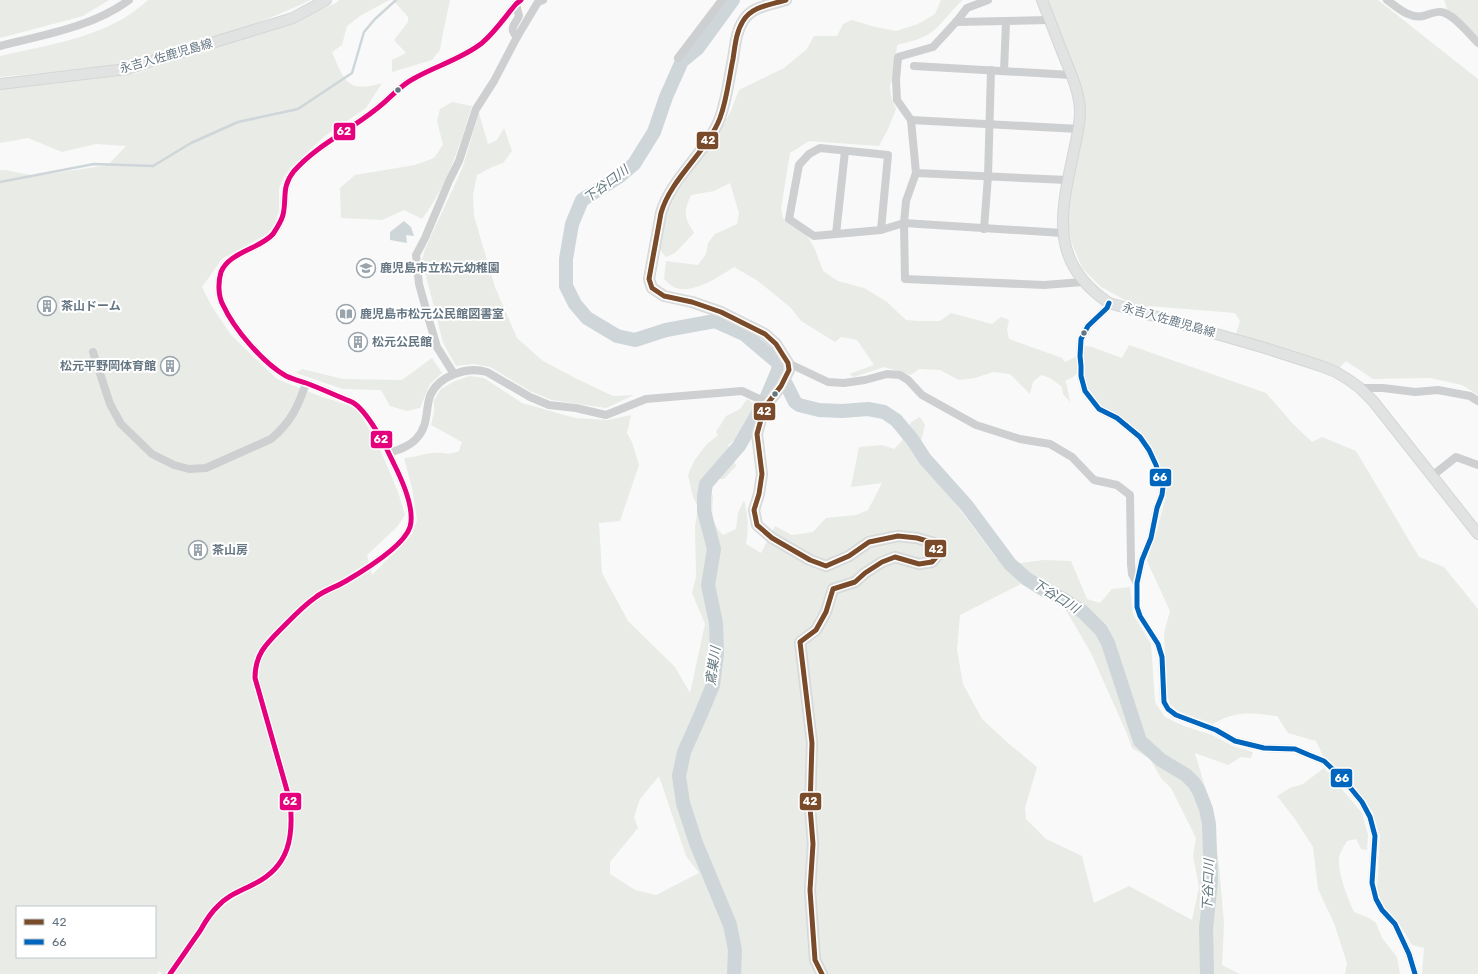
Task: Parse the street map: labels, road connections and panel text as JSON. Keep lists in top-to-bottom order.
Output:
{
  "streets": {
    "main road": ["永吉入佐鹿児島線"]
  },
  "water": ["下谷口川", "鳶巣川"],
  "places": {
    "school or university": ["鹿児島市立松元幼稚園"],
    "building": [
      "茶山ドーム",
      "松元公民館",
      "松元平野岡体育館",
      "茶山房"
    ],
    "library": ["鹿児島市松元公民館図書室"]
  },
  "lines": ["transit line 42", "transit line 62", "transit line 66"],
  "legend": ["42", "66"]
}
